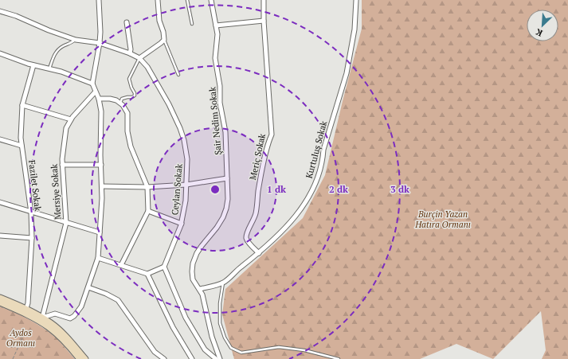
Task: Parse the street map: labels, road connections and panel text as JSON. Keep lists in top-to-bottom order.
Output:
{
  "streets": {
    "street": [
      "Şair Nedim Sokak",
      "Kurtuluş Sokak",
      "Meriç Sokak",
      "Fazilet Sokak",
      "Ceylan Sokak",
      "Mersiye Sokak"
    ]
  },
  "crossings": [
    ["Şair Nedim Sokak", "Kurtuluş Sokak"],
    ["Kurtuluş Sokak", "Meriç Sokak"]
  ],
  "parks": ["Burçin Yazan Hatıra Ormanı", "Aydos Ormanı"],
  "north": "bottom left",
  "rings": ["1 dk", "2 dk", "3 dk"]
}
